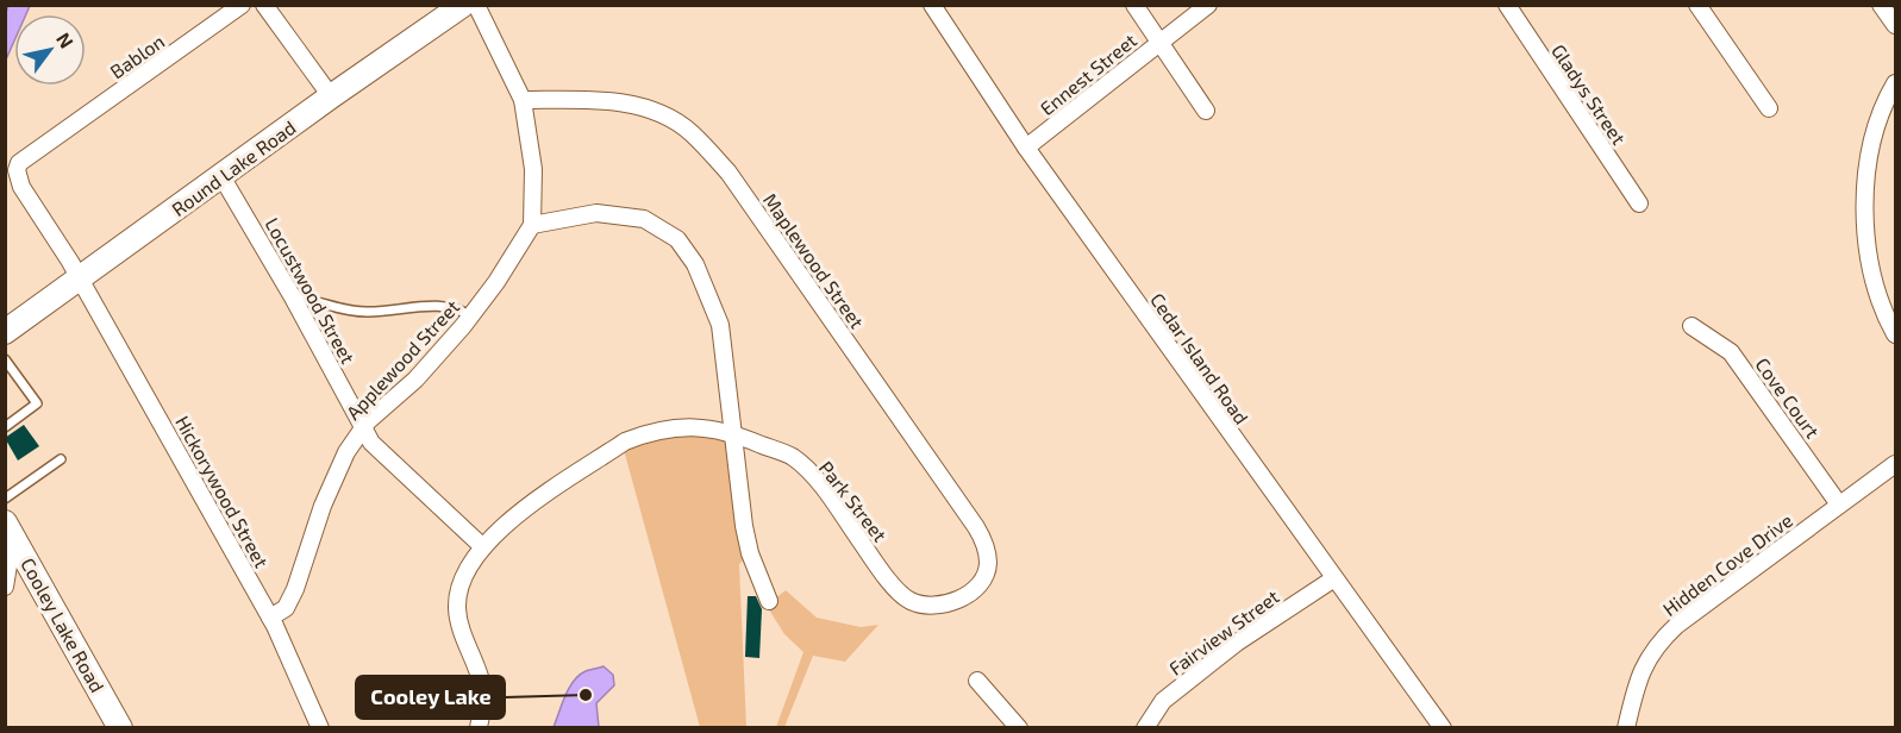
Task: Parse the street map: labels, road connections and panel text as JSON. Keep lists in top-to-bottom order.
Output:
{
  "streets": {
    "street": [
      "Bablon",
      "Ennest Street",
      "Gladys Street",
      "Round Lake Road",
      "Maplewood Street",
      "Locustwood Street",
      "Cedar Island Road",
      "Applewood Street",
      "Cove Court",
      "Hickorywood Street",
      "Park Street",
      "Hidden Cove Drive",
      "Cooley Lake Road",
      "Fairview Street"
    ]
  },
  "crossings": [
    ["Bablon", "Hickorywood Street"],
    ["Ennest Street", "Cedar Island Road"],
    ["Round Lake Road", "Locustwood Street"],
    ["Round Lake Road", "Hickorywood Street"],
    ["Maplewood Street", "Park Street"],
    ["Locustwood Street", "Applewood Street"],
    ["Locustwood Street", "Park Street"],
    ["Cedar Island Road", "Fairview Street"],
    ["Applewood Street", "Hickorywood Street"],
    ["Cove Court", "Hidden Cove Drive"]
  ],
  "places": ["Cooley Lake"],
  "north": "top right"
}
